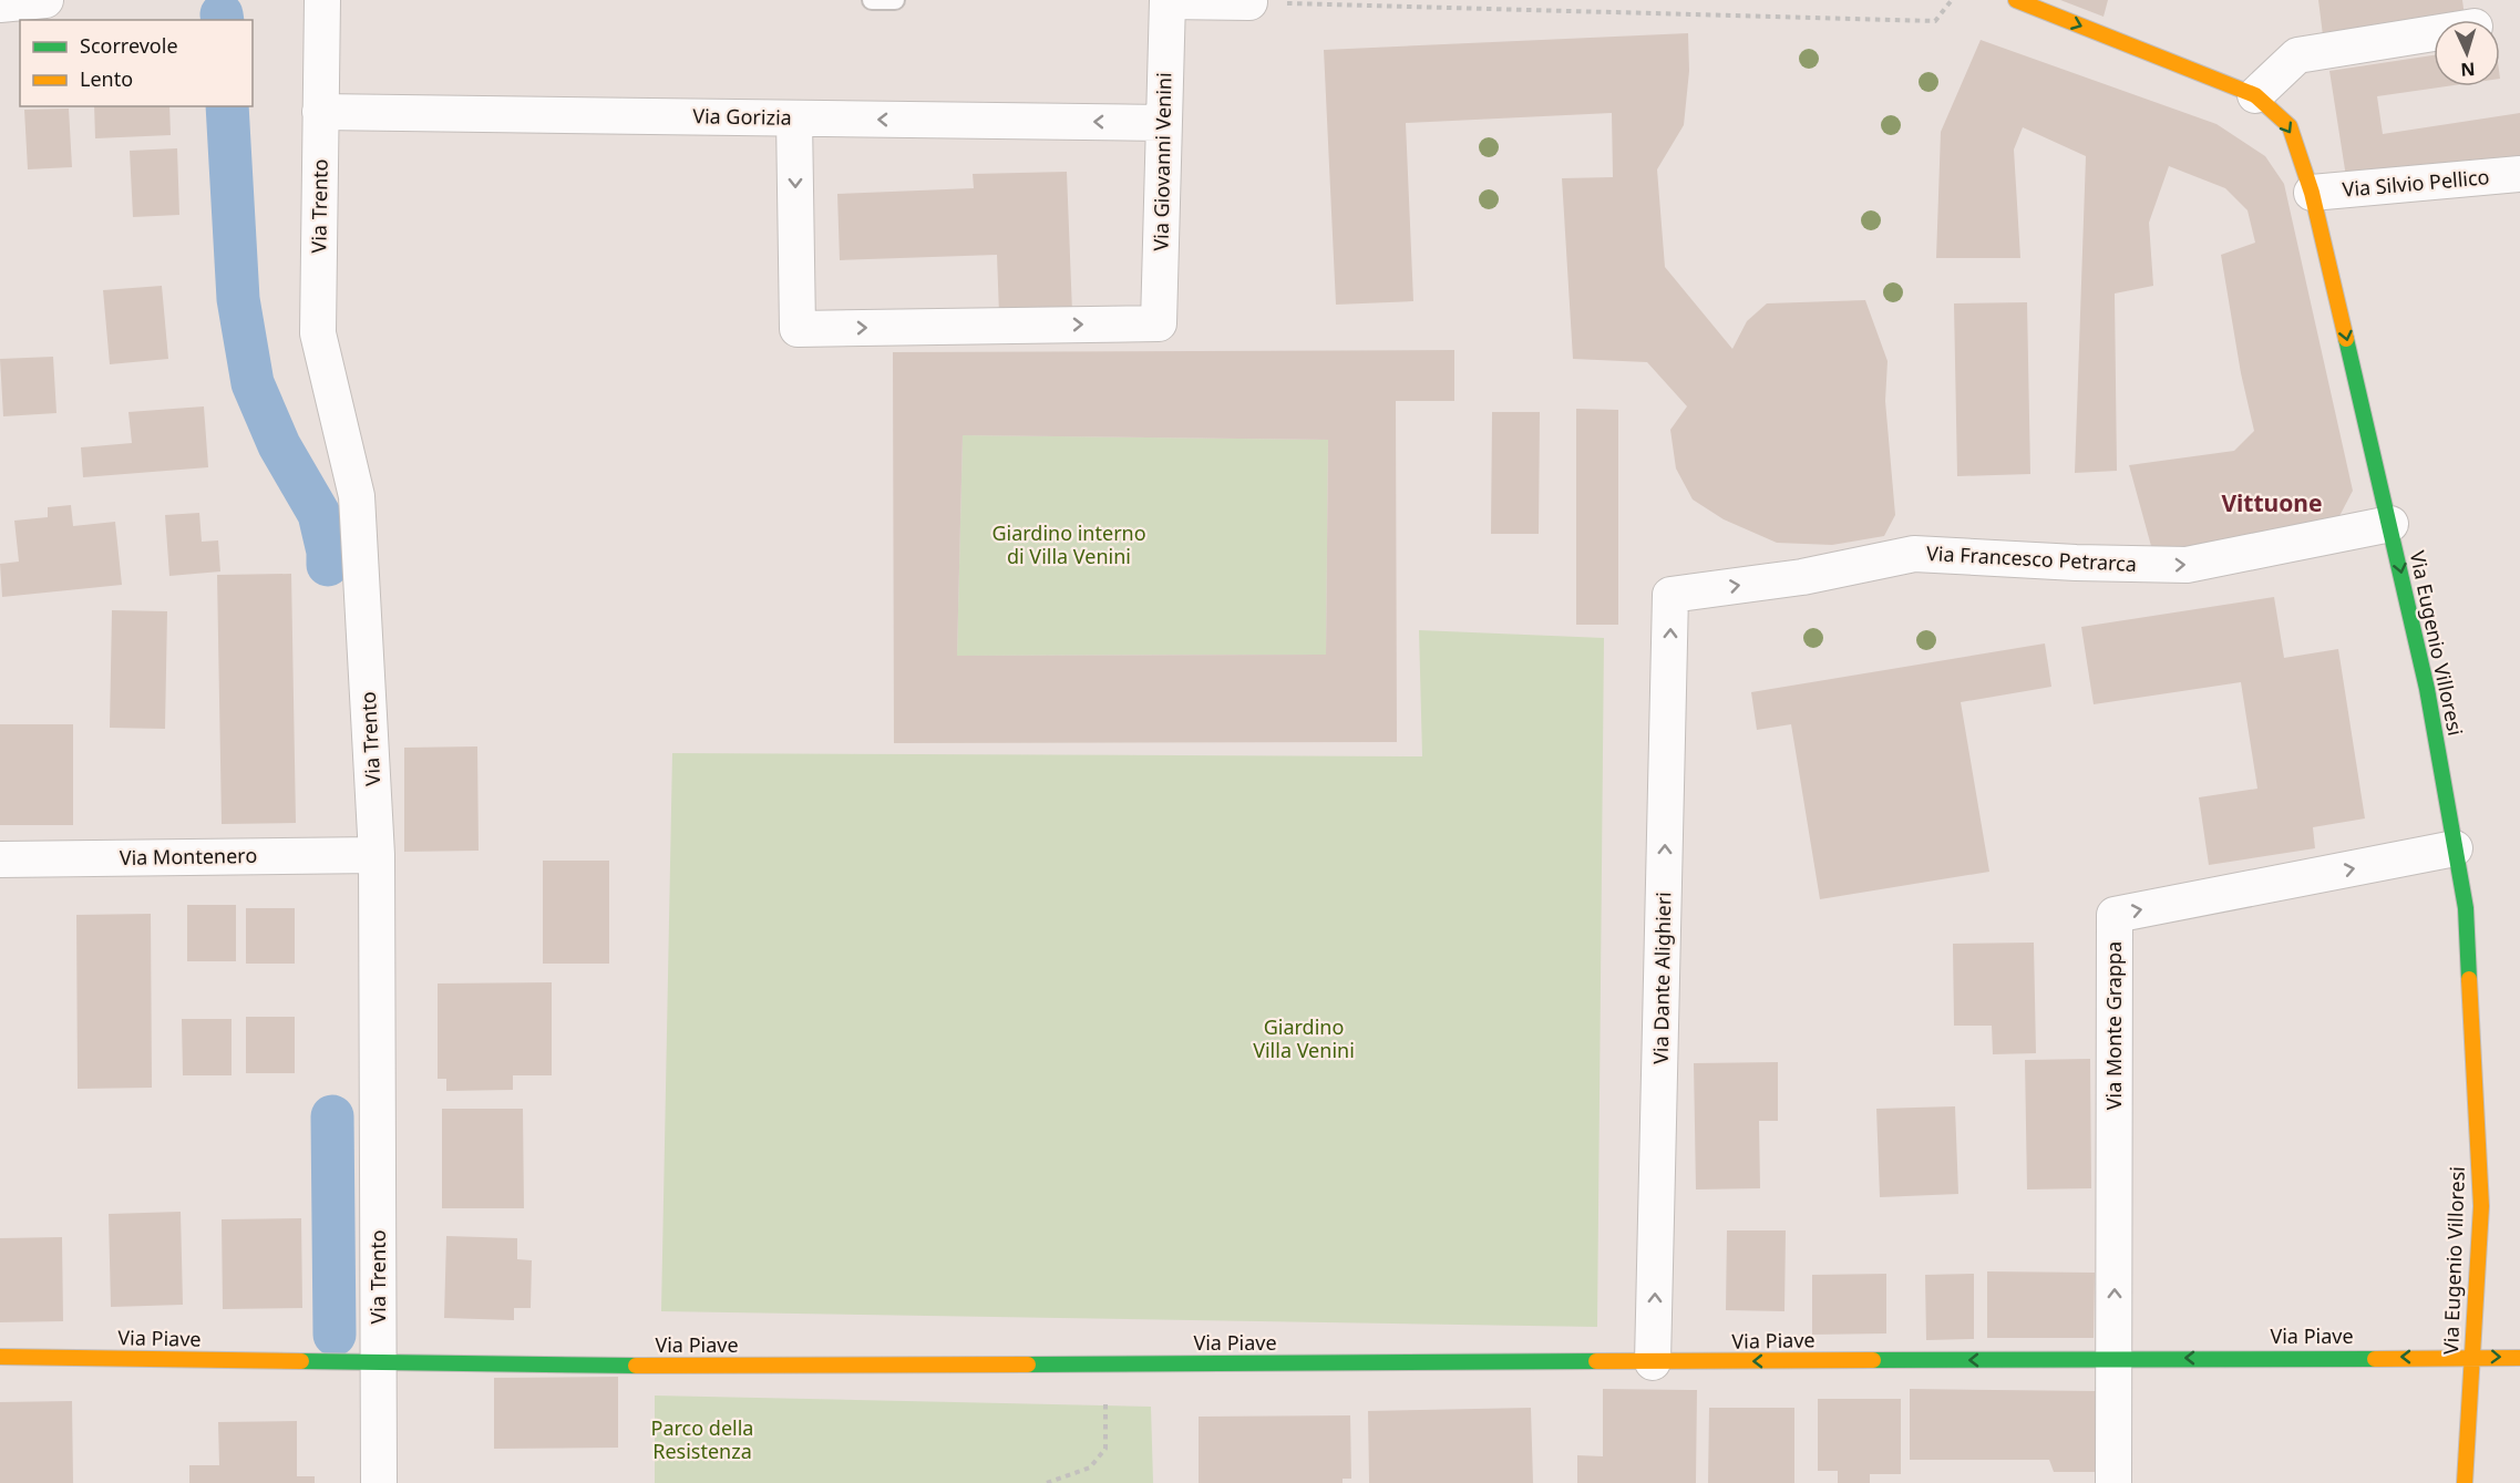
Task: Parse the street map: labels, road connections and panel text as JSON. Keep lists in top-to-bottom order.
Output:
{
  "streets": {
    "street": [
      "Via Gorizia",
      "Via Giovanni Venini",
      "Via Silvio Pellico",
      "Via Trento",
      "Via Francesco Petrarca",
      "Via Eugenio Villoresi",
      "Via Montenero",
      "Via Dante Alighieri",
      "Via Monte Grappa",
      "Via Piave"
    ]
  },
  "crossings": [
    ["Via Gorizia", "Via Giovanni Venini"],
    ["Via Gorizia", "Via Trento"],
    ["Via Silvio Pellico", "Via Eugenio Villoresi"],
    ["Via Trento", "Via Montenero"],
    ["Via Trento", "Via Piave"],
    ["Via Francesco Petrarca", "Via Eugenio Villoresi"],
    ["Via Francesco Petrarca", "Via Dante Alighieri"],
    ["Via Eugenio Villoresi", "Via Monte Grappa"],
    ["Via Eugenio Villoresi", "Via Piave"],
    ["Via Dante Alighieri", "Via Piave"],
    ["Via Monte Grappa", "Via Piave"]
  ],
  "one_way": [
    "Via Gorizia",
    "Via Francesco Petrarca",
    "Via Eugenio Villoresi",
    "Via Dante Alighieri"
  ],
  "districts": ["Vittuone"],
  "parks": ["Giardino interno di Villa Venini", "Giardino Villa Venini", "Parco della Resistenza"],
  "legend": ["Scorrevole", "Lento"],
  "north": "bottom"
}
